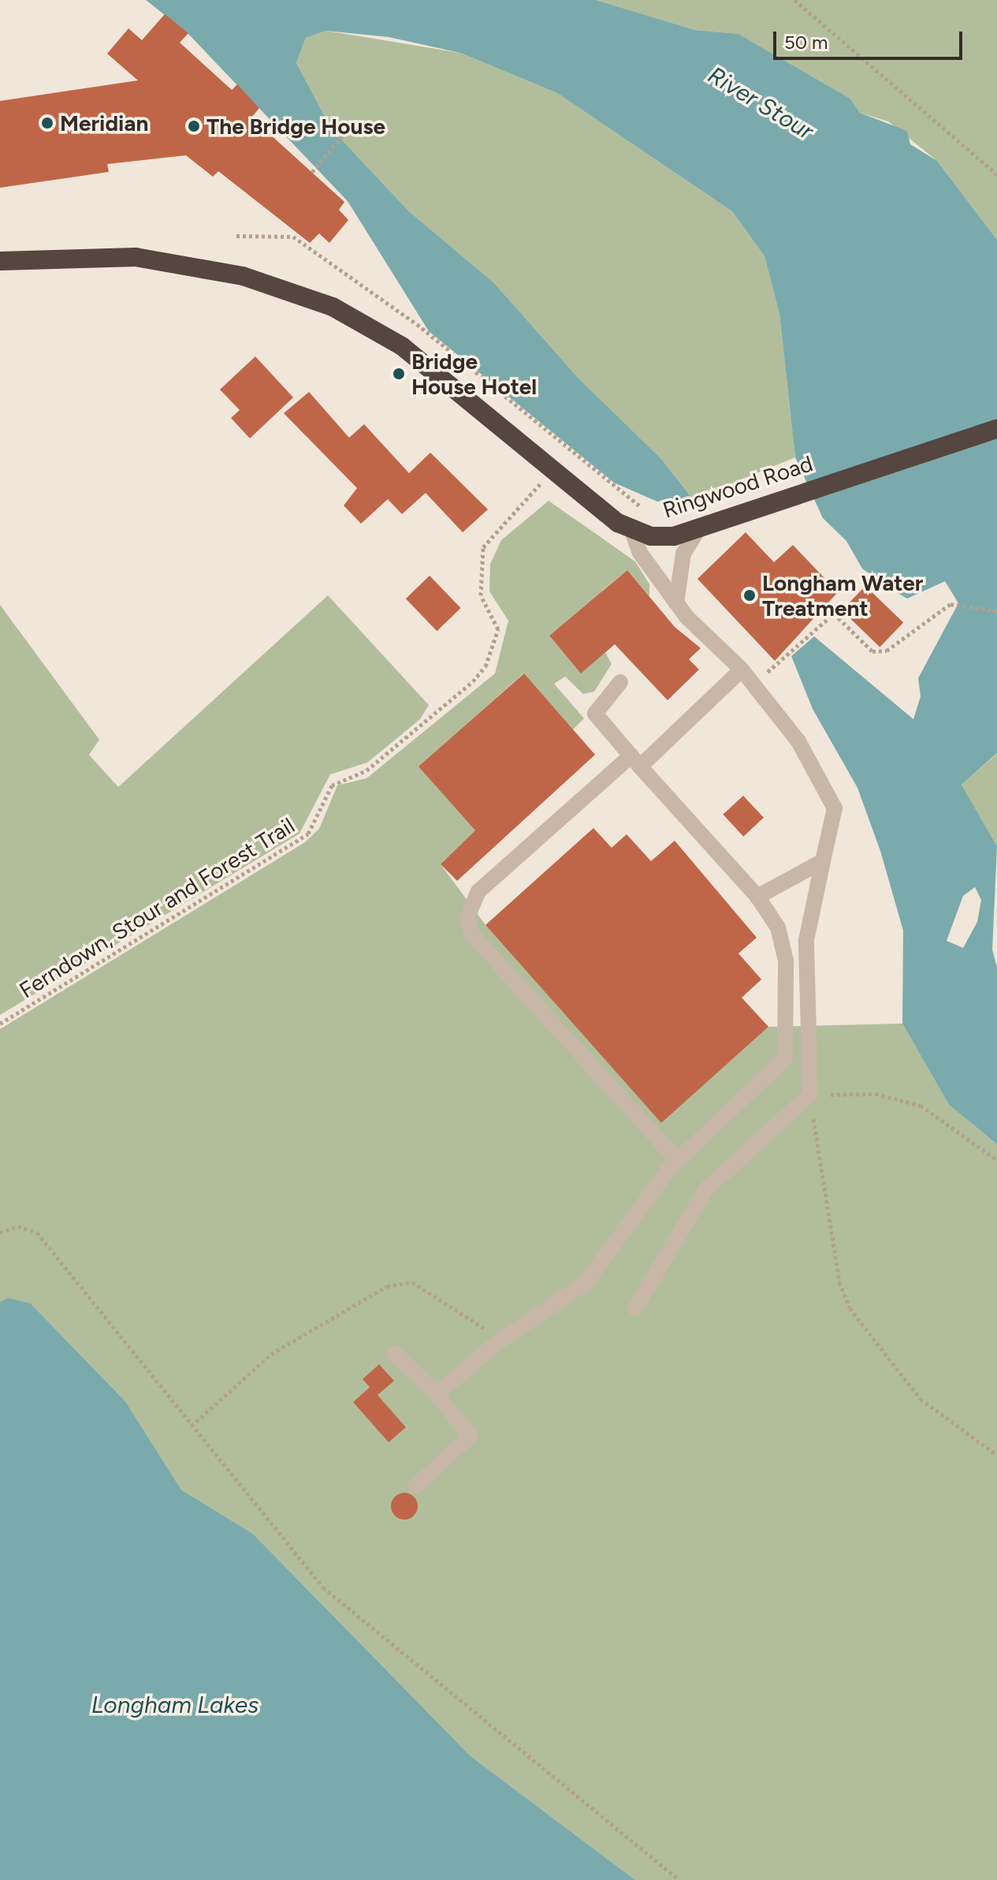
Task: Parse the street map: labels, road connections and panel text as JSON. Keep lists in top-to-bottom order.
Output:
{
  "streets": {
    "highway": ["Ringwood Road"],
    "path": ["Ferndown, Stour and Forest Trail"]
  },
  "crossings": [
    ["Ringwood Road", "Ferndown, Stour and Forest Trail"]
  ],
  "water": ["River Stour", "Longham Lakes"],
  "places": [
    "Meridian",
    "The Bridge House",
    "Bridge House Hotel",
    "Longham Water Treatment"
  ],
  "scale_bar": "50 m"
}
